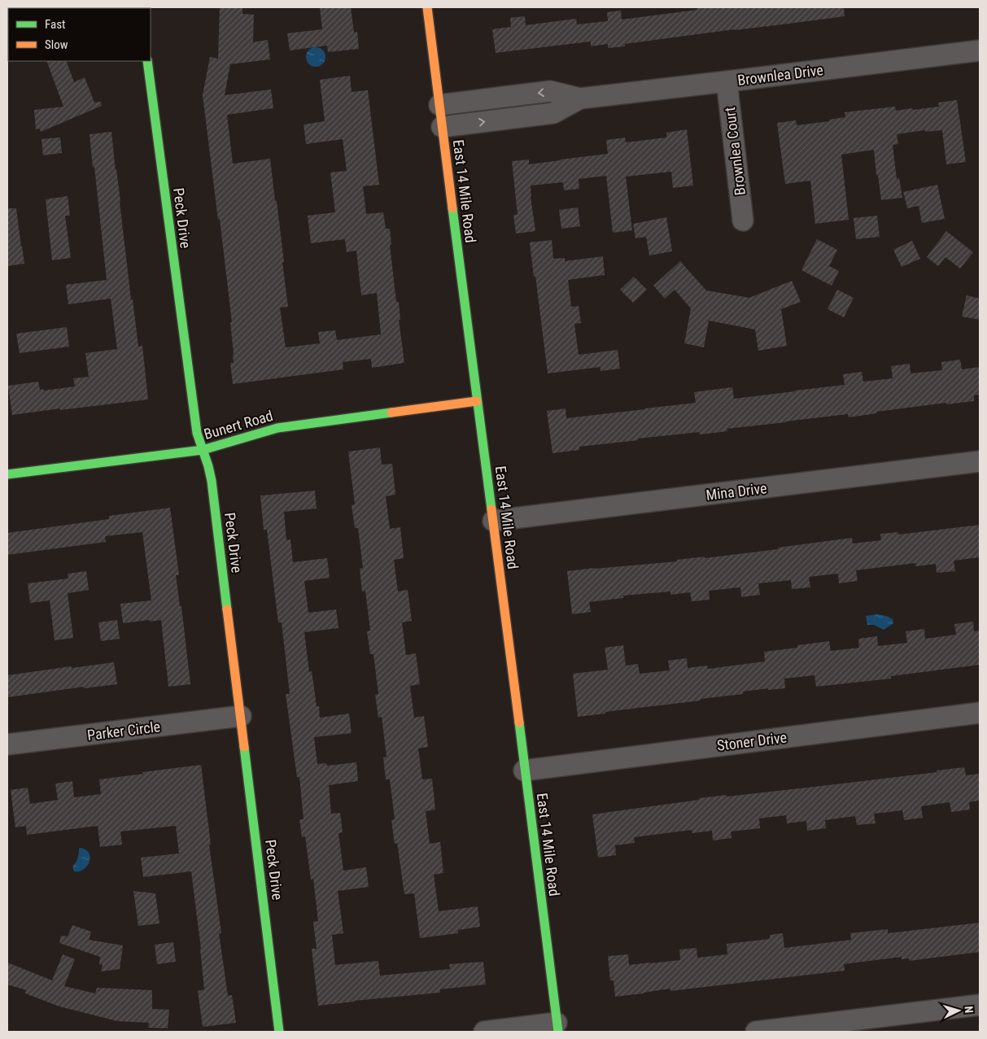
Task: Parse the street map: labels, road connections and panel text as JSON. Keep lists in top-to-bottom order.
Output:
{
  "streets": {
    "street": [
      "Brownlea Drive",
      "Brownlea Court",
      "East 14 Mile Road",
      "Peck Drive",
      "Bunert Road",
      "Mina Drive",
      "Parker Circle",
      "Stoner Drive"
    ]
  },
  "crossings": [
    ["Brownlea Drive", "Brownlea Court"],
    ["Brownlea Drive", "East 14 Mile Road"],
    ["East 14 Mile Road", "Bunert Road"],
    ["East 14 Mile Road", "Mina Drive"],
    ["East 14 Mile Road", "Stoner Drive"],
    ["Peck Drive", "Bunert Road"],
    ["Peck Drive", "Parker Circle"]
  ],
  "legend": ["Fast", "Slow"],
  "north": "right"
}
